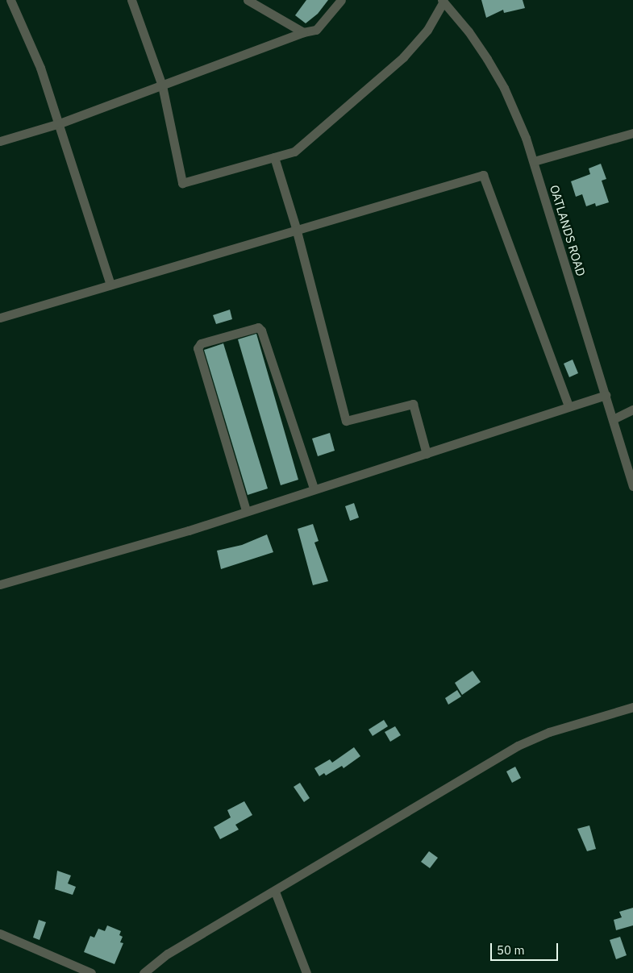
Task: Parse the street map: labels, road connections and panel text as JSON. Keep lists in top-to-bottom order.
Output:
{
  "streets": {
    "street": ["OATLANDS ROAD"]
  },
  "scale_bar": "50 m"
}
